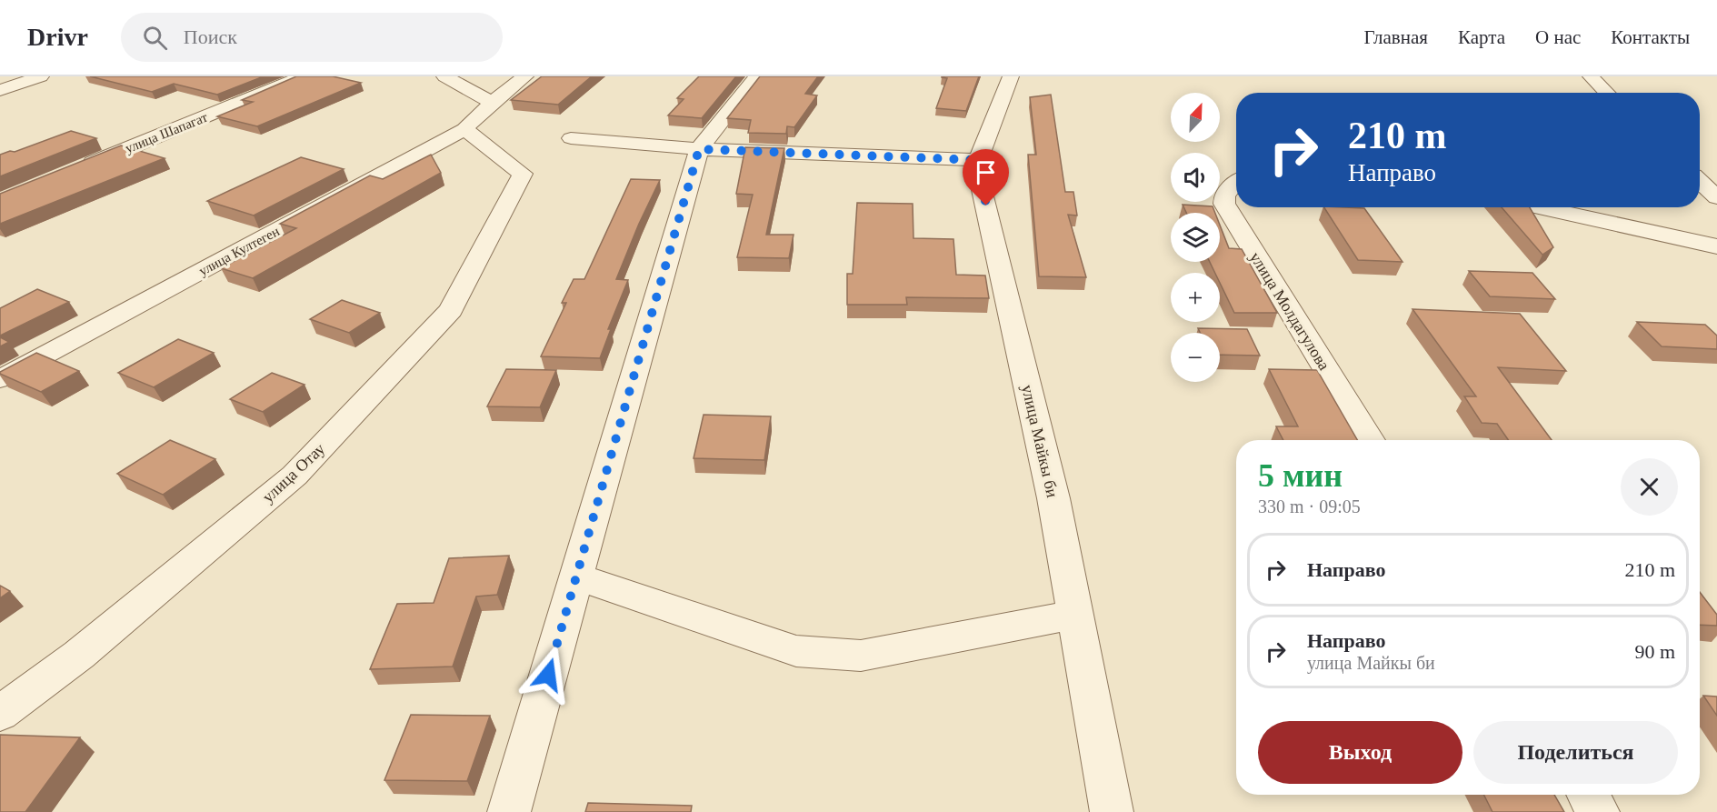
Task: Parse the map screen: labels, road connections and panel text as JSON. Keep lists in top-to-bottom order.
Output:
{
  "streets": {
    "street": [
      "улица Шапагат",
      "улица Култеген",
      "улица Молдагулова",
      "улица Майкы би",
      "улица Отау"
    ]
  },
  "crossings": [
    ["улица Култеген", "улица Отау"]
  ],
  "north": "top right",
  "page": {
    "header": "Drivr",
    "search": "Поиск",
    "nav": [
      "Главная",
      "Карта",
      "О нас",
      "Контакты"
    ],
    "map_buttons": ["+", "−"],
    "turn": ["210 m", "Направо"],
    "heading": ["5 мин", "330 m · 09:05"],
    "list": [
      {
        "name": "Направо",
        "value": "210 m"
      },
      {
        "name": "Направо",
        "note": "улица Майкы би",
        "value": "90 m"
      }
    ],
    "buttons": ["Выход", "Поделиться"]
  }
}
